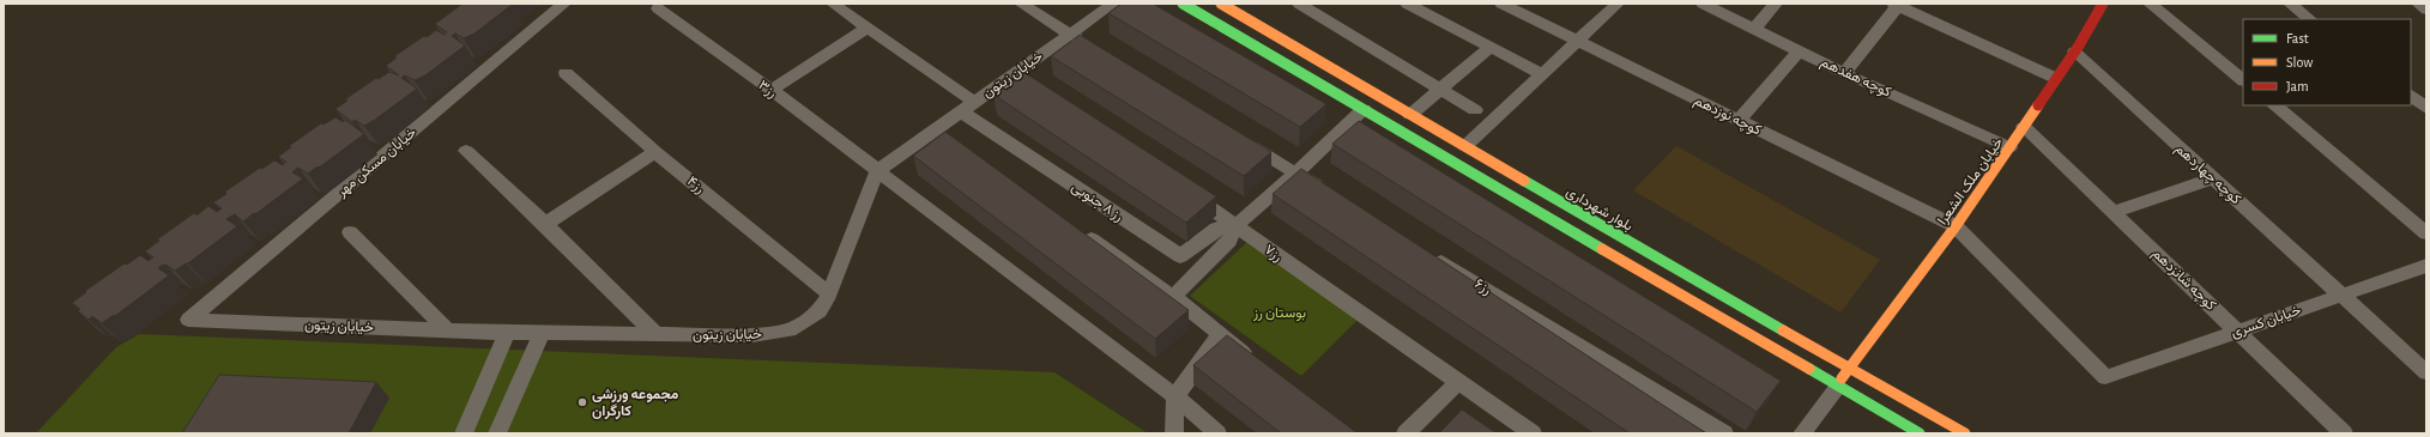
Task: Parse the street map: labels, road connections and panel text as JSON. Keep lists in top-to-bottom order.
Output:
{
  "streets": {
    "main road": ["خیابان ملک الشعرا", "بلوار شهرداری"],
    "street": [
      "خیابان زیتون",
      "کوچه هفدهم",
      "رز۳",
      "کوچه نوزدهم",
      "خیابان مسکن مهر",
      "کوچه چهاردهم",
      "رز۴",
      "رز ۸ جنوبی",
      "رز۷",
      "کوچه شانزدهم",
      "رز۶",
      "خیابان کسری"
    ]
  },
  "crossings": [
    ["خیابان زیتون", "رز۳"],
    ["خیابان زیتون", "خیابان مسکن مهر"],
    ["خیابان زیتون", "رز۴"],
    ["خیابان زیتون", "رز ۸ جنوبی"],
    ["کوچه هفدهم", "خیابان ملک الشعرا"],
    ["کوچه نوزدهم", "خیابان ملک الشعرا"],
    ["کوچه نوزدهم", "خیابان کسری"],
    ["کوچه چهاردهم", "خیابان ملک الشعرا"],
    ["کوچه چهاردهم", "خیابان کسری"],
    ["خیابان ملک الشعرا", "بلوار شهرداری"],
    ["خیابان ملک الشعرا", "کوچه شانزدهم"],
    ["رز ۸ جنوبی", "رز۷"],
    ["کوچه شانزدهم", "خیابان کسری"]
  ],
  "parks": ["بوستان رز"],
  "places": ["مجموعه ورزشی کارگران"],
  "legend": ["Fast", "Slow", "Jam"]
}
